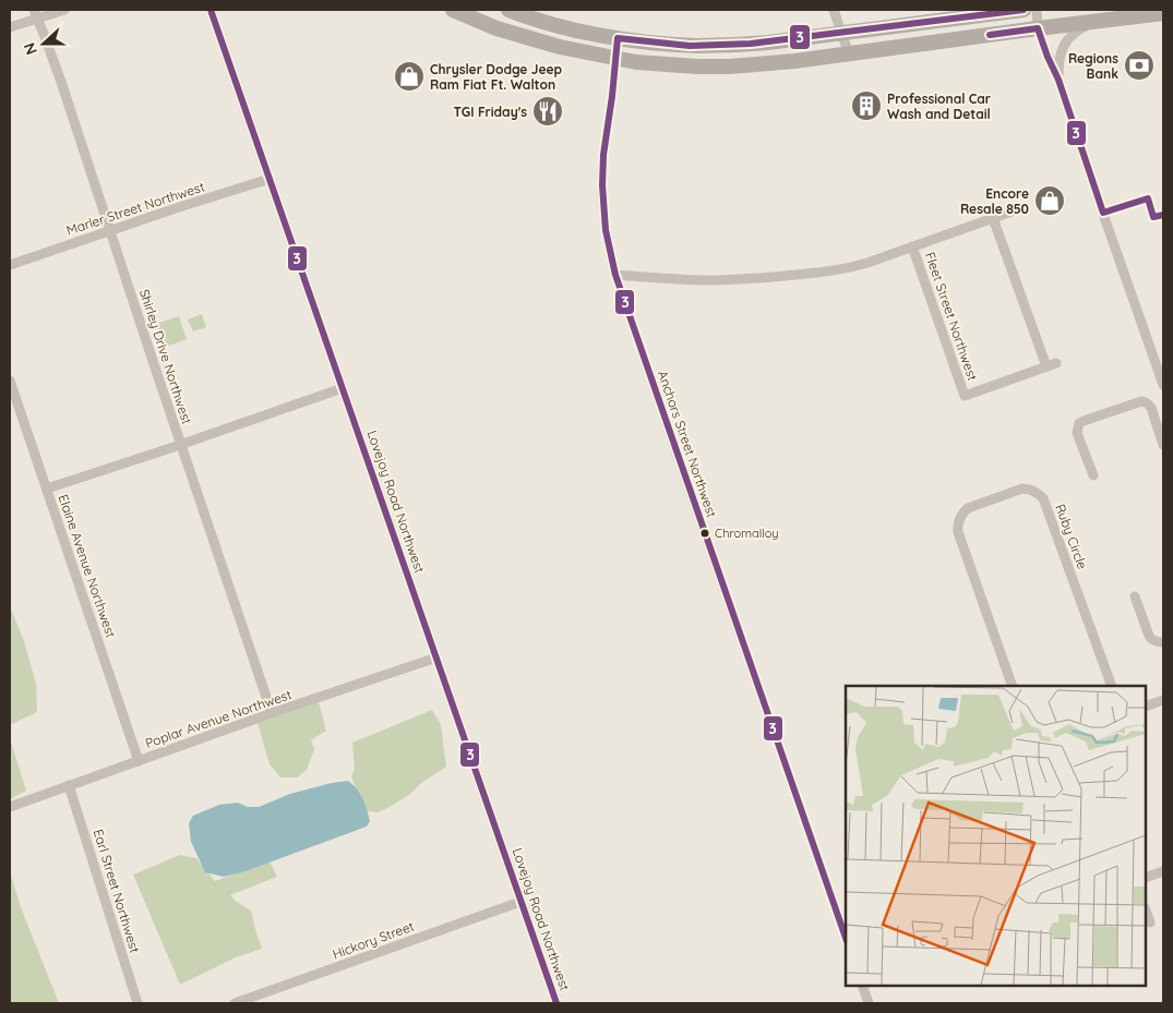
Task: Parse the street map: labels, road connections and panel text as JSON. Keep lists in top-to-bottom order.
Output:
{
  "streets": {
    "street": [
      "Marler Street Northwest",
      "Fleet Street Northwest",
      "Shirley Drive Northwest",
      "Anchors Street Northwest",
      "Lovejoy Road Northwest",
      "Ruby Circle",
      "Elaine Avenue Northwest",
      "Poplar Avenue Northwest",
      "Earl Street Northwest",
      "Hickory Street"
    ]
  },
  "crossings": [
    ["Marler Street Northwest", "Shirley Drive Northwest"],
    ["Marler Street Northwest", "Lovejoy Road Northwest"],
    ["Shirley Drive Northwest", "Poplar Avenue Northwest"],
    ["Lovejoy Road Northwest", "Poplar Avenue Northwest"],
    ["Lovejoy Road Northwest", "Hickory Street"],
    ["Elaine Avenue Northwest", "Poplar Avenue Northwest"],
    ["Poplar Avenue Northwest", "Earl Street Northwest"]
  ],
  "places": {
    "bank": ["Regions Bank"],
    "shop": ["Chrysler Dodge Jeep Ram Fiat Ft. Walton", "Encore Resale 850"],
    "building": ["Professional Car Wash and Detail"],
    "restaurant": ["TGI Friday's"],
    "other": ["Chromalloy"]
  },
  "lines": ["transit line 3"],
  "north": "left"
}
